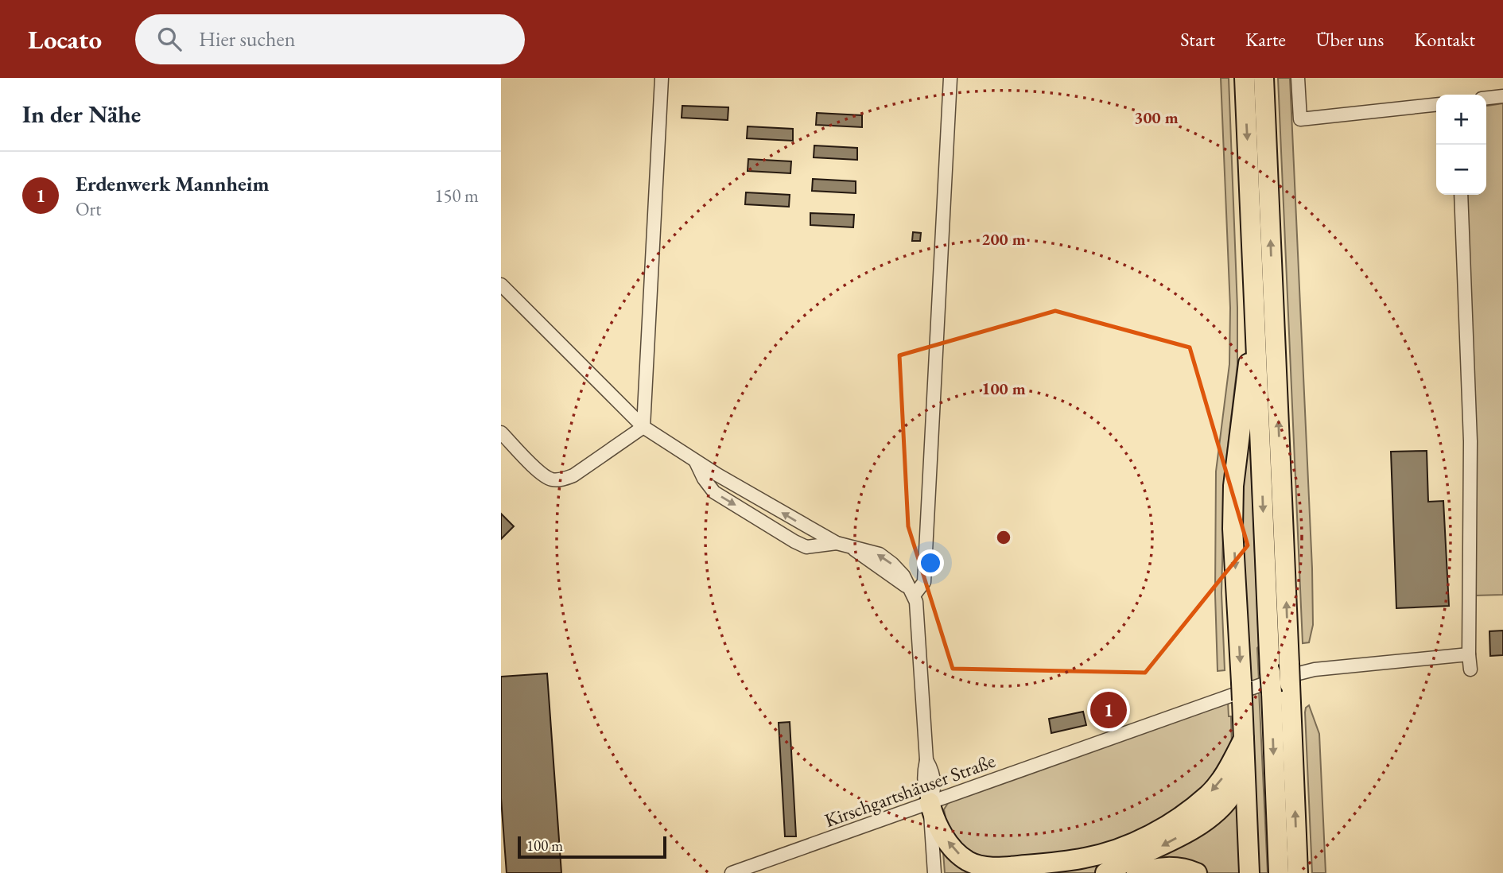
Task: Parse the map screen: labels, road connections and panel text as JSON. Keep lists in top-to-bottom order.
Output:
{
  "streets": {
    "street": ["Kirschgartshäuser Straße"]
  },
  "scale_bar": "100 m",
  "page": {
    "header": "Locato",
    "search": "Hier suchen",
    "nav": [
      "Start",
      "Karte",
      "Über uns",
      "Kontakt"
    ],
    "heading": "In der Nähe",
    "map_buttons": ["+", "−"],
    "list": [
      {
        "mark": "1",
        "name": "Erdenwerk Mannheim",
        "note": "Ort",
        "value": "150 m"
      }
    ],
    "pins": "1",
    "scale": "100 m"
  },
  "rings": ["300 m", "200 m", "100 m"]
}
